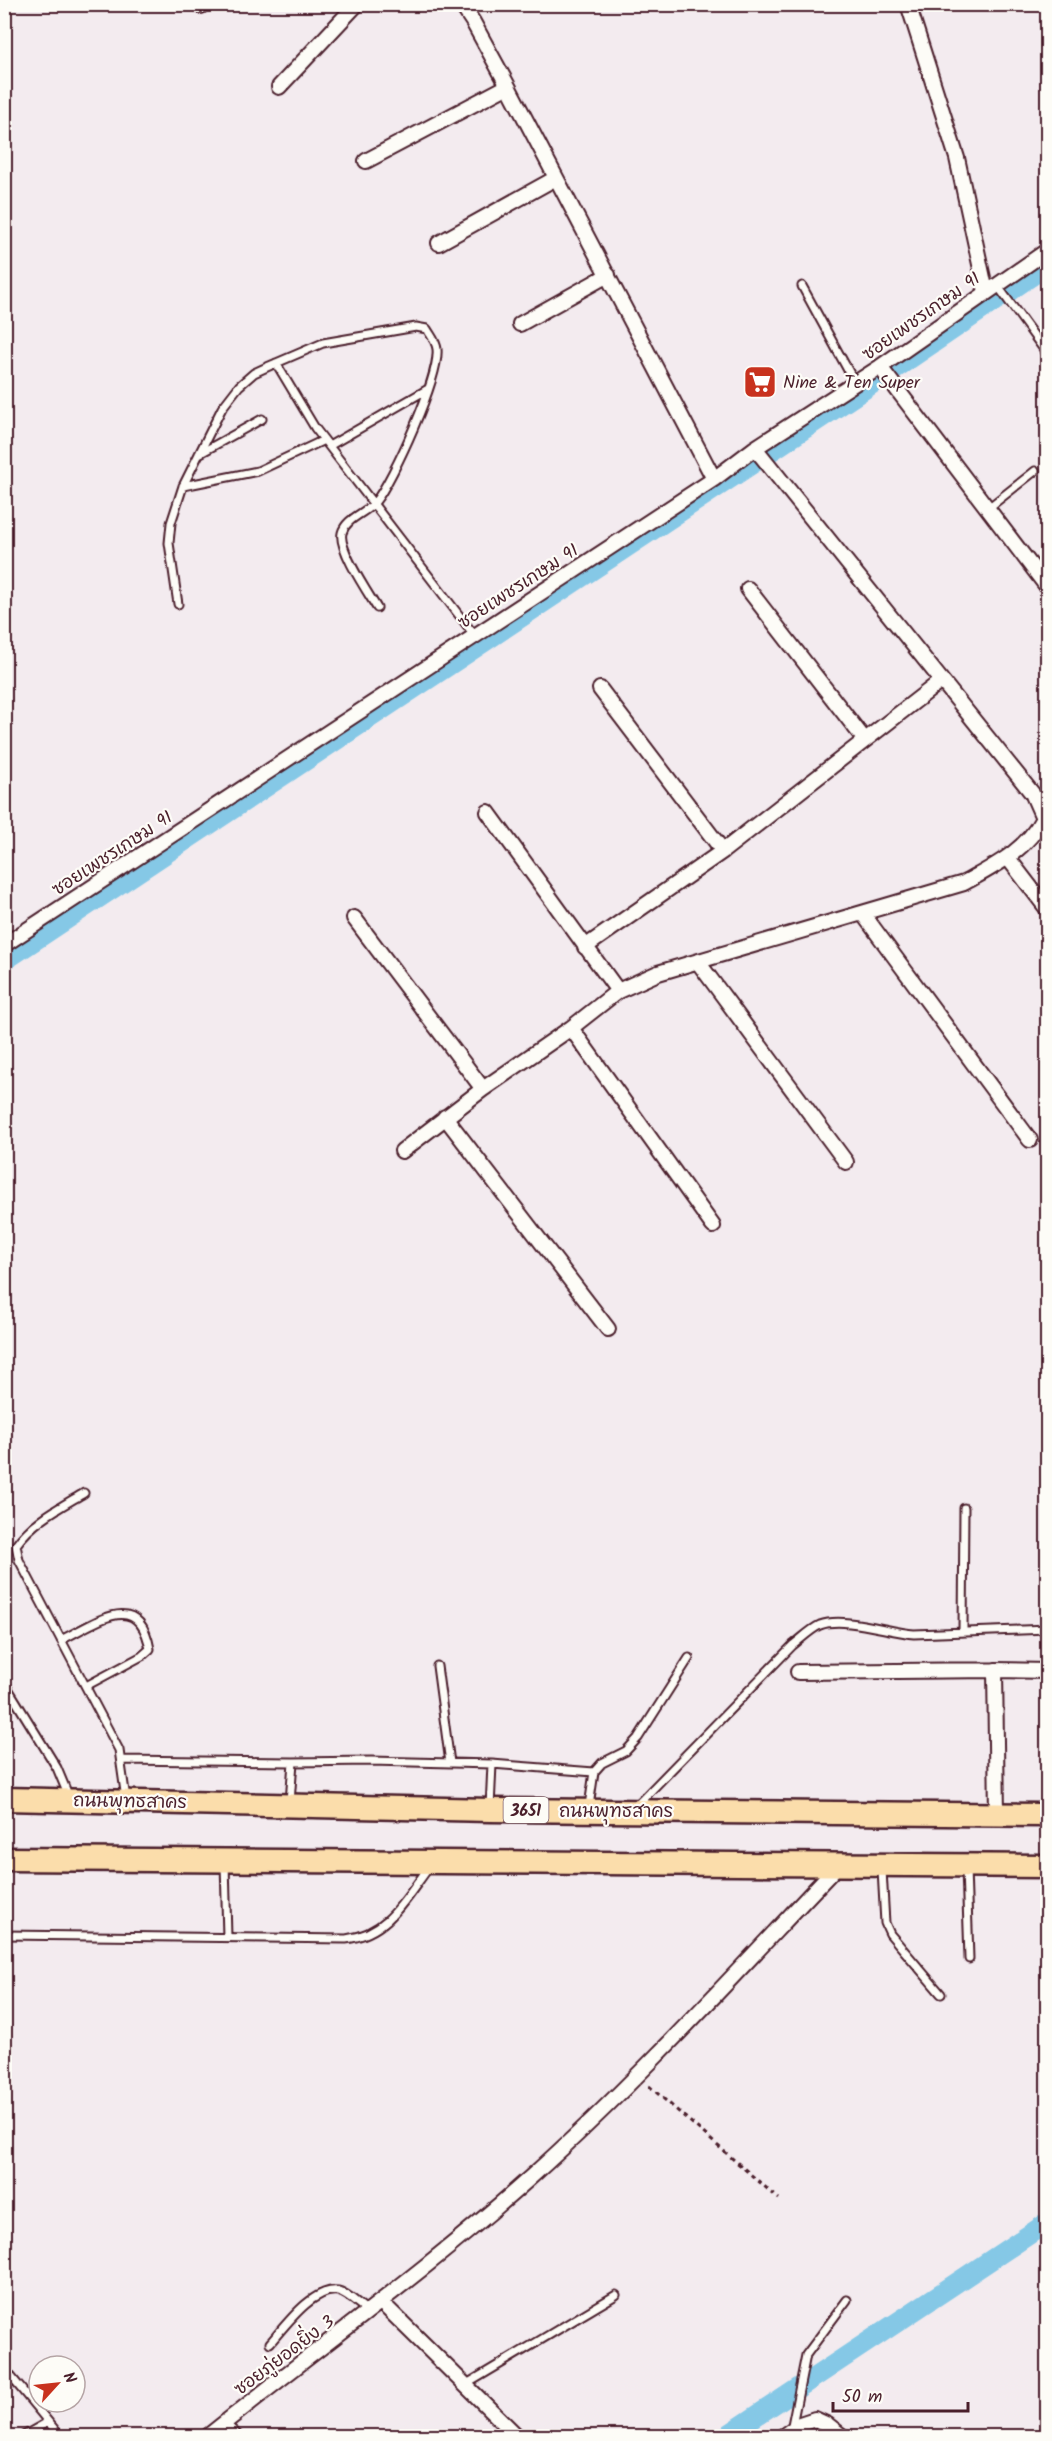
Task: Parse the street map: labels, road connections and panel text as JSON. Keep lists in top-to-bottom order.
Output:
{
  "streets": {
    "main road": ["ถนนพุทธสาคร", "3651"],
    "street": ["ซอยเพชรเกษม 91", "ซอยภู่ยอดยิ่ง 3"]
  },
  "places": {
    "supermarket": ["Nine & Ten Super"]
  },
  "scale_bar": "50 m",
  "north": "top right"
}
